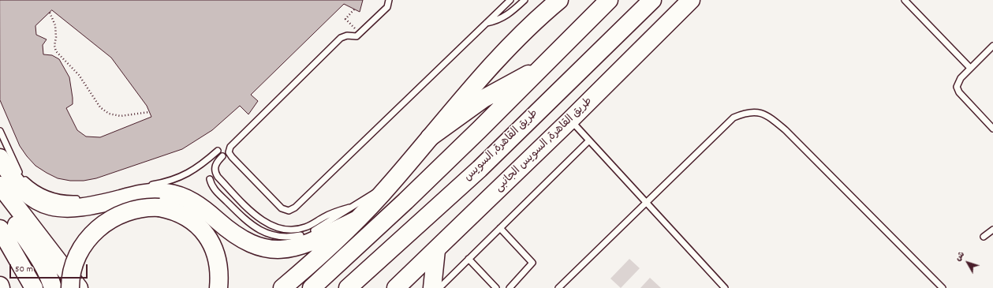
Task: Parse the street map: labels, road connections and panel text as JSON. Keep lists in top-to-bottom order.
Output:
{
  "streets": {
    "main road": ["طريق القاهرة, السويس الجانبى", "طريق القاهرة, السويس"]
  },
  "scale_bar": "50 m",
  "north": "top left"
}
